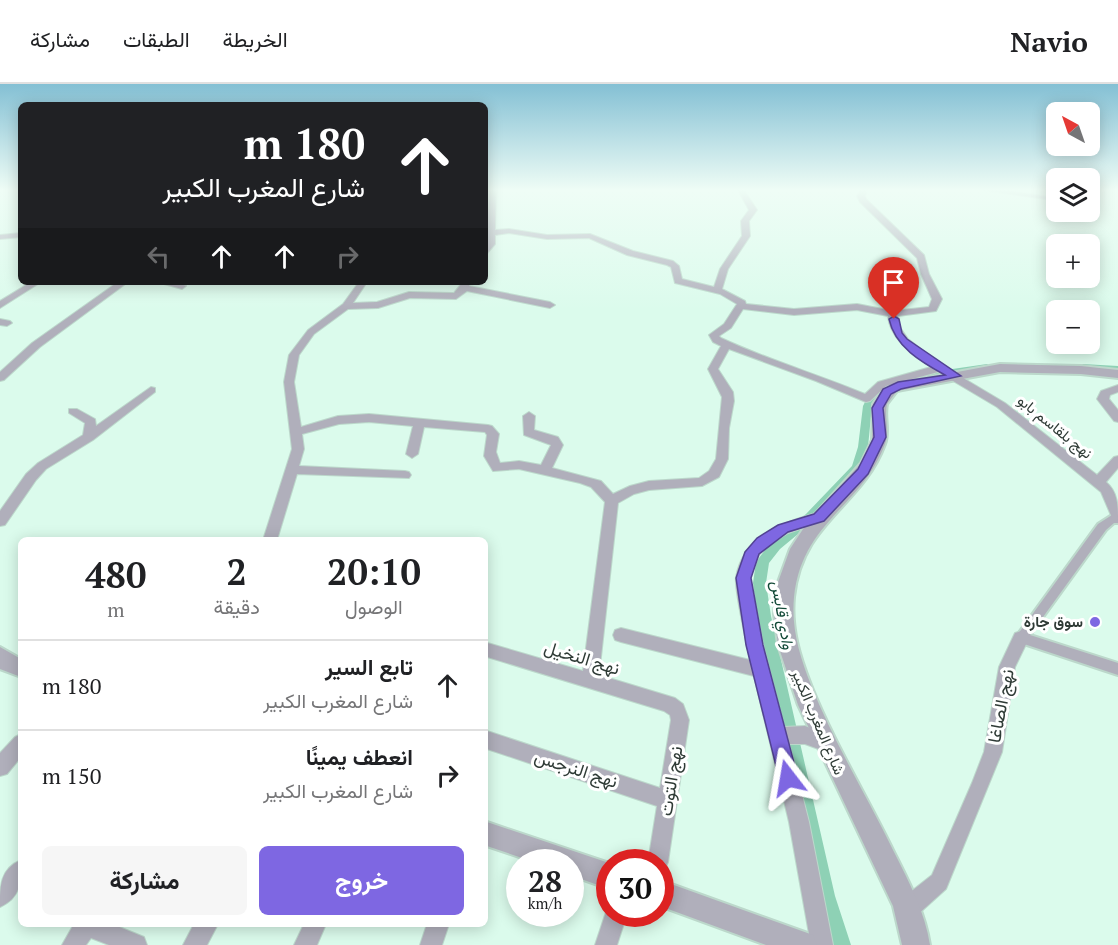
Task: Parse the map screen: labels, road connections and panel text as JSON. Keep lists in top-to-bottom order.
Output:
{
  "streets": {
    "street": [
      "نهج بلقاسم بابو",
      "نهج النخيل",
      "نهج الصاغا",
      "شارع المغرب الكبير",
      "نهج النرجس",
      "نهج التوت"
    ]
  },
  "crossings": [
    ["نهج بلقاسم بابو", "نهج الصاغا"],
    ["نهج بلقاسم بابو", "شارع المغرب الكبير"],
    ["نهج النخيل", "نهج التوت"],
    ["نهج الصاغا", "شارع المغرب الكبير"],
    ["نهج النرجس", "نهج التوت"]
  ],
  "water": ["وادي قابس"],
  "places": ["سوق جارة"],
  "north": "top left",
  "page": {
    "header": "Navio",
    "nav": ["الخريطة", "الطبقات", "مشاركة"],
    "map_buttons": ["+", "−"],
    "turn": ["180 m", "شارع المغرب الكبير"],
    "eta": [
      "20:10",
      "الوصول",
      "2",
      "دقيقة",
      "480",
      "m"
    ],
    "list": [
      {
        "name": "تابع السير",
        "note": "شارع المغرب الكبير",
        "value": "180 m"
      },
      {
        "name": "انعطف يمينًا",
        "note": "شارع المغرب الكبير",
        "value": "150 m"
      }
    ],
    "buttons": ["خروج", "مشاركة"],
    "speed": "28 km/h",
    "limit": "30"
  }
}
